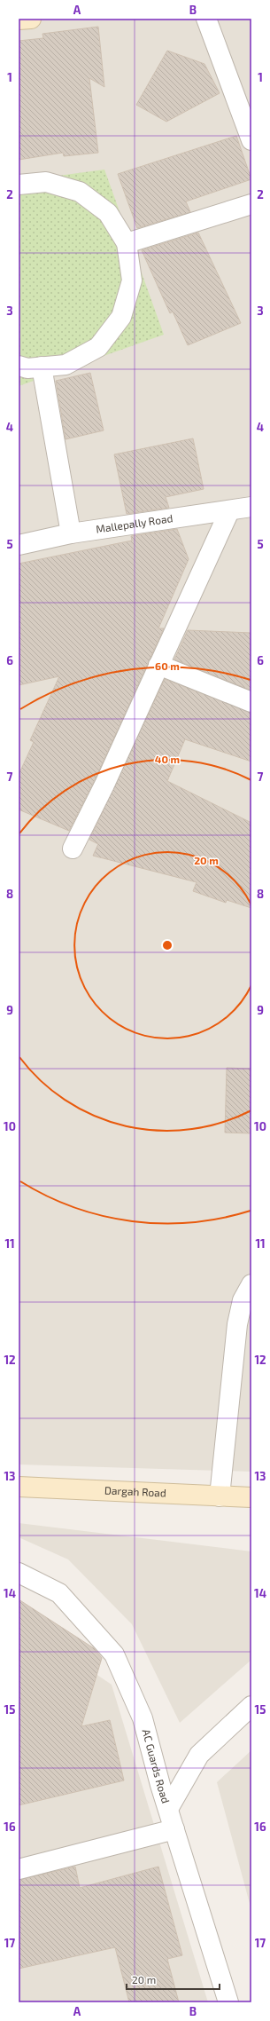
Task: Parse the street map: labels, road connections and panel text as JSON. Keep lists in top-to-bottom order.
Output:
{
  "streets": {
    "main road": ["Dargah Road"],
    "street": ["Mallepally Road", "AC Guards Road"]
  },
  "scale_bar": "20 m",
  "grid": {
    "columns": ["A", "B"],
    "rows": [
      "1",
      "2",
      "3",
      "4",
      "5",
      "6",
      "7",
      "8",
      "9",
      "10",
      "11",
      "12",
      "13",
      "14",
      "15",
      "16",
      "17"
    ]
  },
  "rings": ["60 m", "40 m", "20 m"]
}
